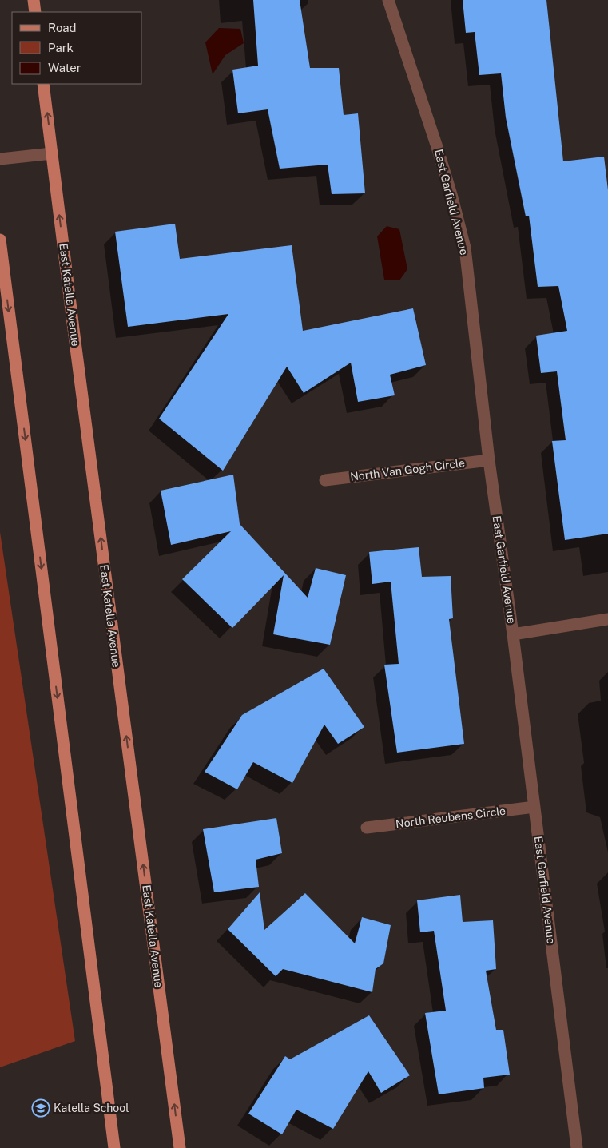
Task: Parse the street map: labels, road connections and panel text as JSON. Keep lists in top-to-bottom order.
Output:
{
  "streets": {
    "main road": ["East Katella Avenue"],
    "street": ["East Garfield Avenue", "North Van Gogh Circle", "North Reubens Circle"]
  },
  "crossings": [
    ["East Garfield Avenue", "North Van Gogh Circle"],
    ["East Garfield Avenue", "North Reubens Circle"]
  ],
  "places": {
    "school or university": ["Katella School"]
  },
  "legend": ["Road", "Park", "Water"]
}
